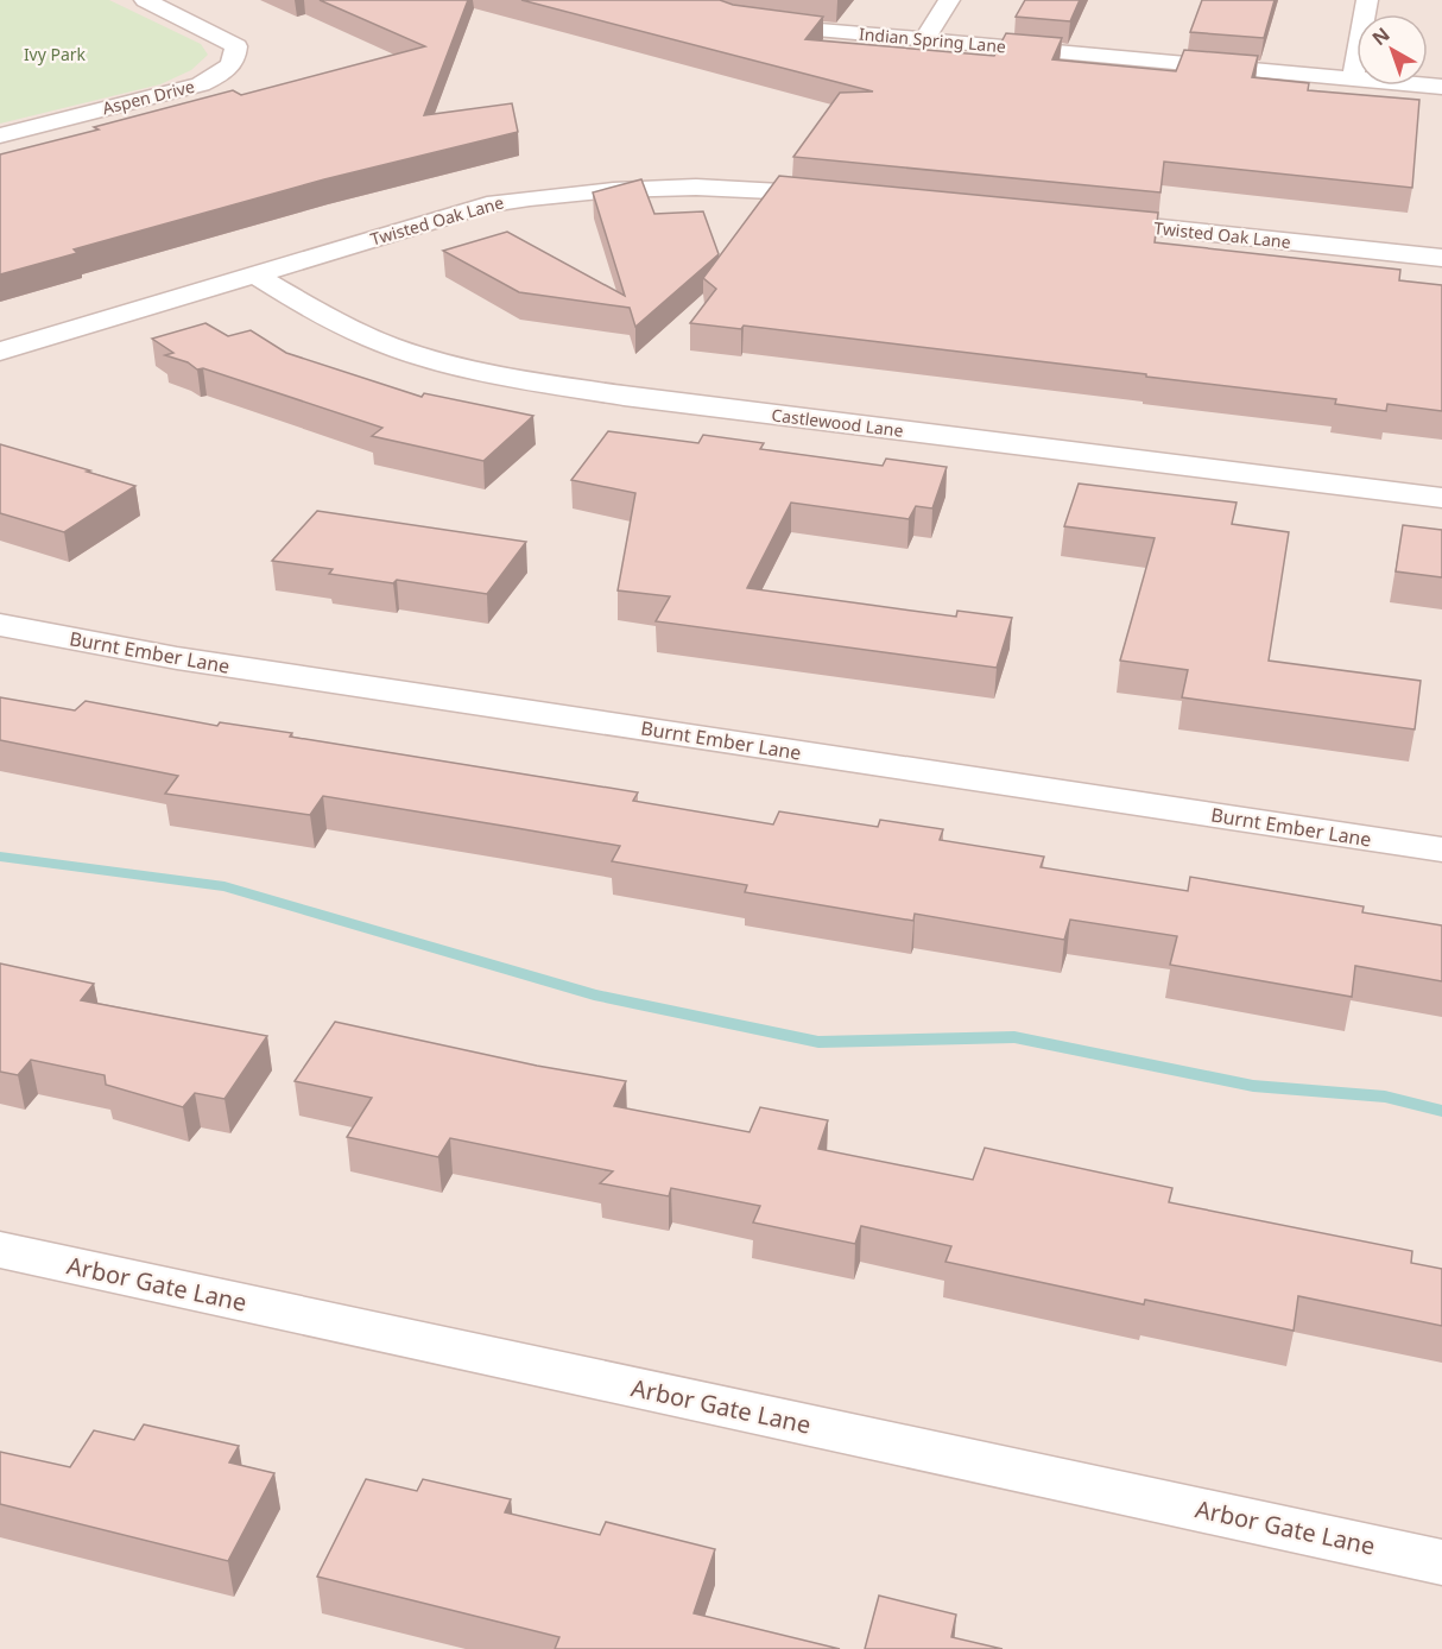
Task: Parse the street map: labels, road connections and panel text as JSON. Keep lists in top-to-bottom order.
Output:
{
  "streets": {
    "street": [
      "Indian Spring Lane",
      "Aspen Drive",
      "Twisted Oak Lane",
      "Castlewood Lane",
      "Burnt Ember Lane",
      "Arbor Gate Lane"
    ]
  },
  "crossings": [
    ["Twisted Oak Lane", "Castlewood Lane"]
  ],
  "parks": ["Ivy Park"],
  "north": "top left"
}
